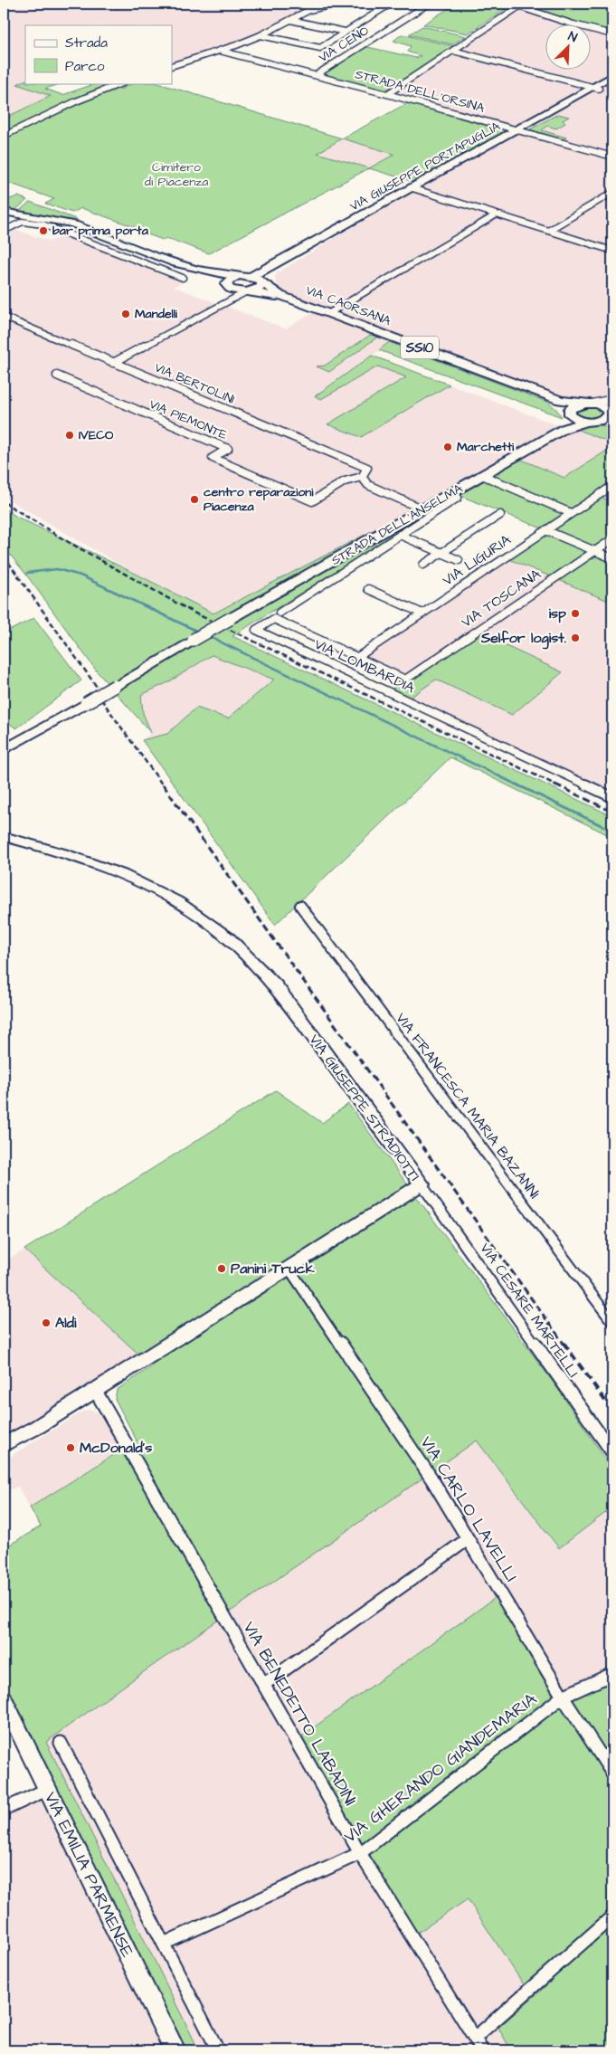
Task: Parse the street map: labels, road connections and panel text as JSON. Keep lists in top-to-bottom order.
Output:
{
  "streets": {
    "main road": [
      "VIA GIUSEPPE PORTAPUGLIA",
      "VIA CAORSANA",
      "SS10",
      "STRADA DELL'ANSELMA",
      "VIA GIUSEPPE STRADIOTTI",
      "VIA EMILIA PARMENSE"
    ],
    "street": [
      "VIA CENO",
      "STRADA DELL'ORSINA",
      "VIA BERTOLINI",
      "VIA PIEMONTE",
      "VIA LIGURIA",
      "VIA TOSCANA",
      "VIA LOMBARDIA",
      "VIA FRANCESCA MARIA BAZANNI",
      "VIA CESARE MARTELLI",
      "VIA CARLO LAVELLI",
      "VIA BENEDETTO LABADINI",
      "VIA GHERANDO GIANDEMARIA"
    ]
  },
  "crossings": [
    ["VIA CENO", "STRADA DELL'ORSINA"],
    ["STRADA DELL'ORSINA", "VIA GIUSEPPE PORTAPUGLIA"],
    ["VIA GIUSEPPE PORTAPUGLIA", "VIA CAORSANA"],
    ["VIA GIUSEPPE PORTAPUGLIA", "SS10"],
    ["VIA CAORSANA", "SS10"],
    ["VIA CAORSANA", "STRADA DELL'ANSELMA"],
    ["SS10", "STRADA DELL'ANSELMA"],
    ["VIA BERTOLINI", "VIA PIEMONTE"],
    ["VIA LIGURIA", "VIA LOMBARDIA"],
    ["VIA TOSCANA", "VIA LOMBARDIA"],
    ["VIA GIUSEPPE STRADIOTTI", "VIA CESARE MARTELLI"],
    ["VIA GIUSEPPE STRADIOTTI", "VIA CARLO LAVELLI"],
    ["VIA GIUSEPPE STRADIOTTI", "VIA BENEDETTO LABADINI"],
    ["VIA CARLO LAVELLI", "VIA GHERANDO GIANDEMARIA"],
    ["VIA BENEDETTO LABADINI", "VIA GHERANDO GIANDEMARIA"]
  ],
  "parks": ["Cimitero di Piacenza"],
  "places": [
    "bar prima porta",
    "Mandelli",
    "IVECO",
    "Marchetti",
    "centro reparazioni Piacenza",
    "isp",
    "Selfor logist.",
    "Panini Truck",
    "Aldi",
    "McDonald's"
  ],
  "legend": ["Strada", "Parco"],
  "north": "top right"
}
